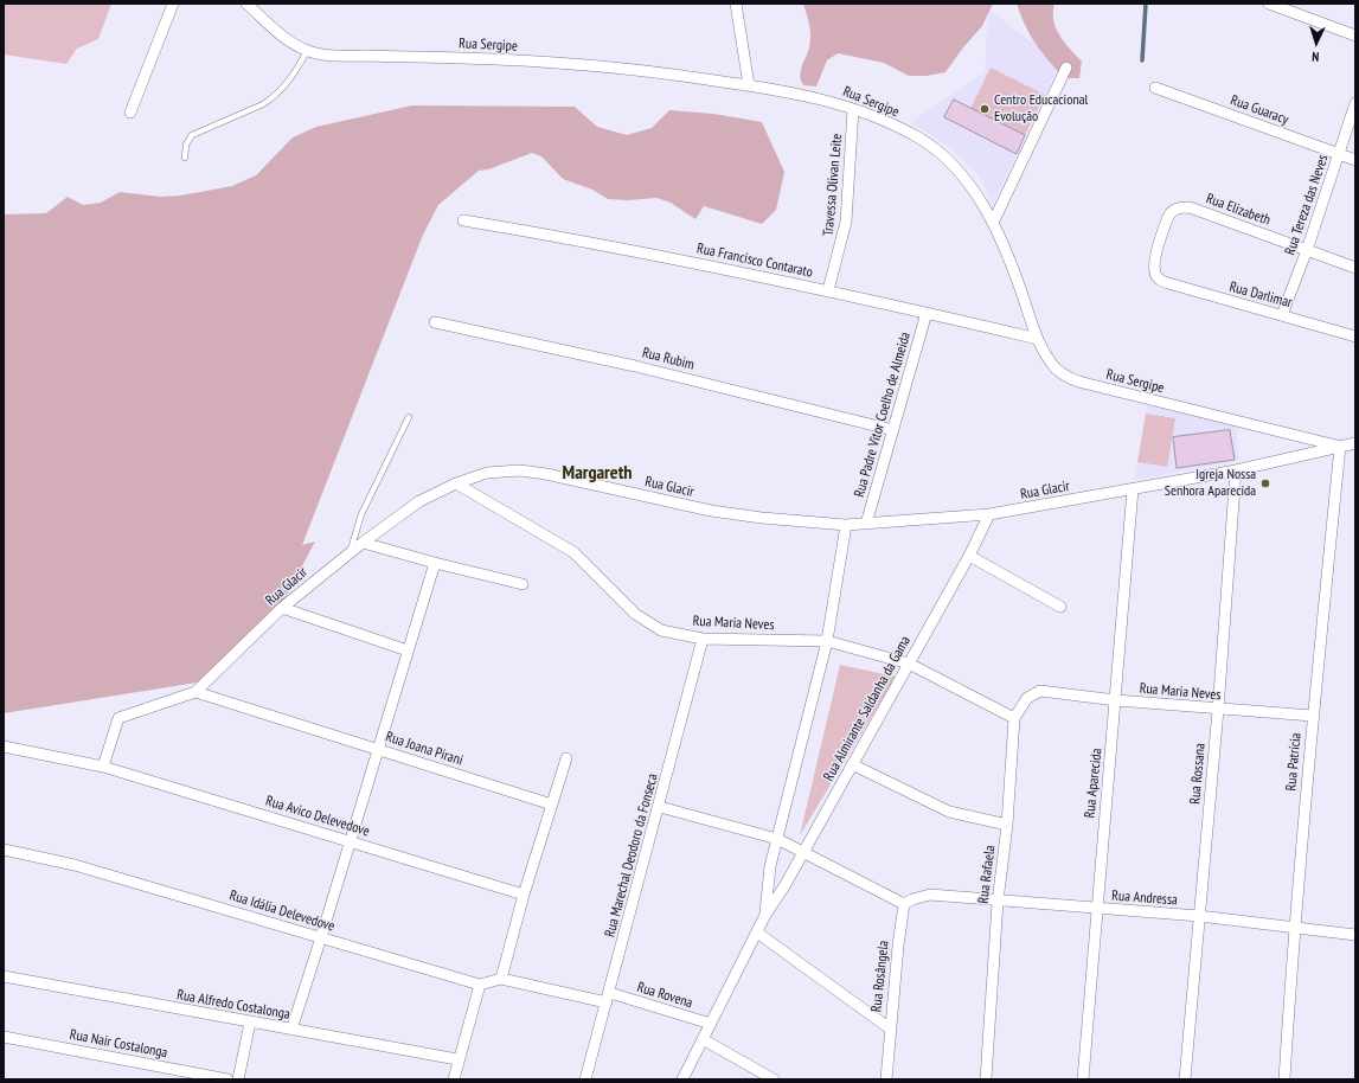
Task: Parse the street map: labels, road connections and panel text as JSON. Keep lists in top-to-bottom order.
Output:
{
  "streets": {
    "street": [
      "Rua Sergipe",
      "Rua Guaracy",
      "Travessa Olivan Leite",
      "Rua Tereza das Neves",
      "Rua Elizabeth",
      "Rua Francisco Contarato",
      "Rua Darlimar",
      "Rua Rubim",
      "Rua Padre Vitor Coelho de Almeida",
      "Rua Glacir",
      "Rua Maria Neves",
      "Rua Almirante Saldanha da Gama",
      "Rua Joana Pirani",
      "Rua Patrícia",
      "Rua Rossana",
      "Rua Aparecida",
      "Rua Avico Delevedove",
      "Rua Marechal Deodoro da Fonseca",
      "Rua Rafaela",
      "Rua Andressa",
      "Rua Idália Delevedove",
      "Rua Rosângela",
      "Rua Rovena",
      "Rua Alfredo Costalonga",
      "Rua Nair Costalonga"
    ]
  },
  "crossings": [
    ["Rua Sergipe", "Travessa Olivan Leite"],
    ["Rua Sergipe", "Rua Francisco Contarato"],
    ["Rua Sergipe", "Rua Glacir"],
    ["Rua Sergipe", "Rua Patrícia"],
    ["Rua Guaracy", "Rua Tereza das Neves"],
    ["Travessa Olivan Leite", "Rua Francisco Contarato"],
    ["Rua Tereza das Neves", "Rua Elizabeth"],
    ["Rua Tereza das Neves", "Rua Darlimar"],
    ["Rua Elizabeth", "Rua Darlimar"],
    ["Rua Francisco Contarato", "Rua Padre Vitor Coelho de Almeida"],
    ["Rua Rubim", "Rua Padre Vitor Coelho de Almeida"],
    ["Rua Padre Vitor Coelho de Almeida", "Rua Glacir"],
    ["Rua Glacir", "Rua Maria Neves"],
    ["Rua Glacir", "Rua Almirante Saldanha da Gama"],
    ["Rua Glacir", "Rua Joana Pirani"],
    ["Rua Glacir", "Rua Patrícia"],
    ["Rua Glacir", "Rua Rossana"],
    ["Rua Glacir", "Rua Aparecida"],
    ["Rua Glacir", "Rua Avico Delevedove"],
    ["Rua Maria Neves", "Rua Almirante Saldanha da Gama"],
    ["Rua Maria Neves", "Rua Patrícia"],
    ["Rua Maria Neves", "Rua Rossana"],
    ["Rua Maria Neves", "Rua Aparecida"],
    ["Rua Maria Neves", "Rua Marechal Deodoro da Fonseca"],
    ["Rua Maria Neves", "Rua Rafaela"],
    ["Rua Almirante Saldanha da Gama", "Rua Rovena"],
    ["Rua Patrícia", "Rua Andressa"],
    ["Rua Rossana", "Rua Andressa"],
    ["Rua Aparecida", "Rua Andressa"],
    ["Rua Marechal Deodoro da Fonseca", "Rua Rovena"],
    ["Rua Rafaela", "Rua Andressa"],
    ["Rua Andressa", "Rua Rosângela"]
  ],
  "districts": ["Margareth"],
  "places": ["Centro Educacional Evolução", "Igreja Nossa Senhora Aparecida"],
  "north": "bottom"
}
